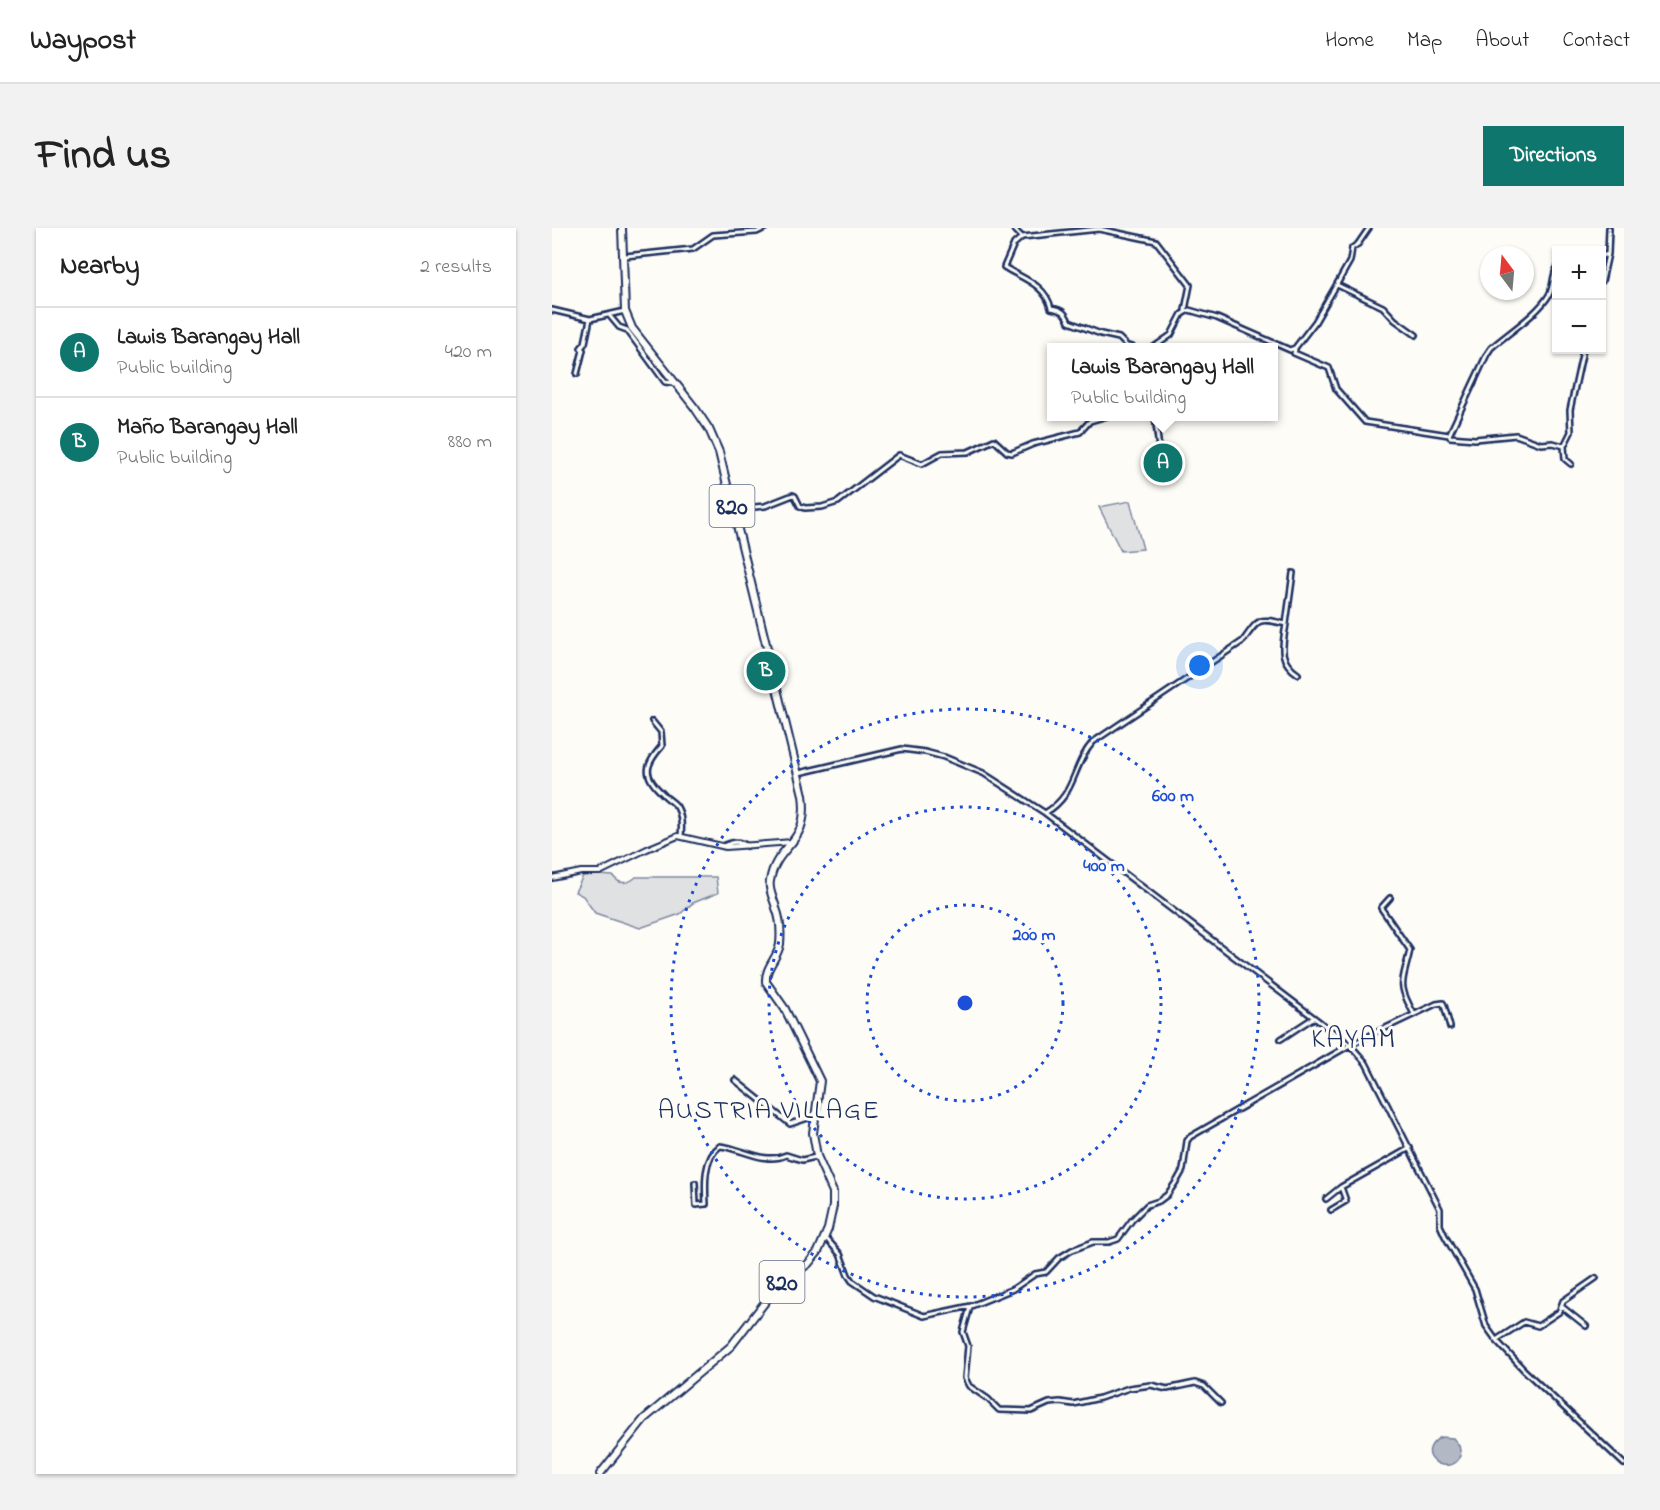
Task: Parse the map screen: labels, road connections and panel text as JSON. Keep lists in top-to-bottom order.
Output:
{
  "streets": {
    "highway": ["820"]
  },
  "districts": ["KAYAM", "AUSTRIA VILLAGE"],
  "north": "top",
  "page": {
    "header": "Waypost",
    "nav": [
      "Home",
      "Map",
      "About",
      "Contact"
    ],
    "title": "Find us",
    "buttons": "Directions",
    "heading": ["Nearby", "2 results"],
    "map_buttons": ["+", "−"],
    "list": [
      {
        "mark": "A",
        "name": "Lawis Barangay Hall",
        "note": "Public building",
        "value": "420 m"
      },
      {
        "mark": "B",
        "name": "Maño Barangay Hall",
        "note": "Public building",
        "value": "880 m"
      }
    ],
    "popup": ["Lawis Barangay Hall", "Public building"],
    "pins": ["A", "B"]
  },
  "rings": ["600 m", "400 m", "200 m"]
}
